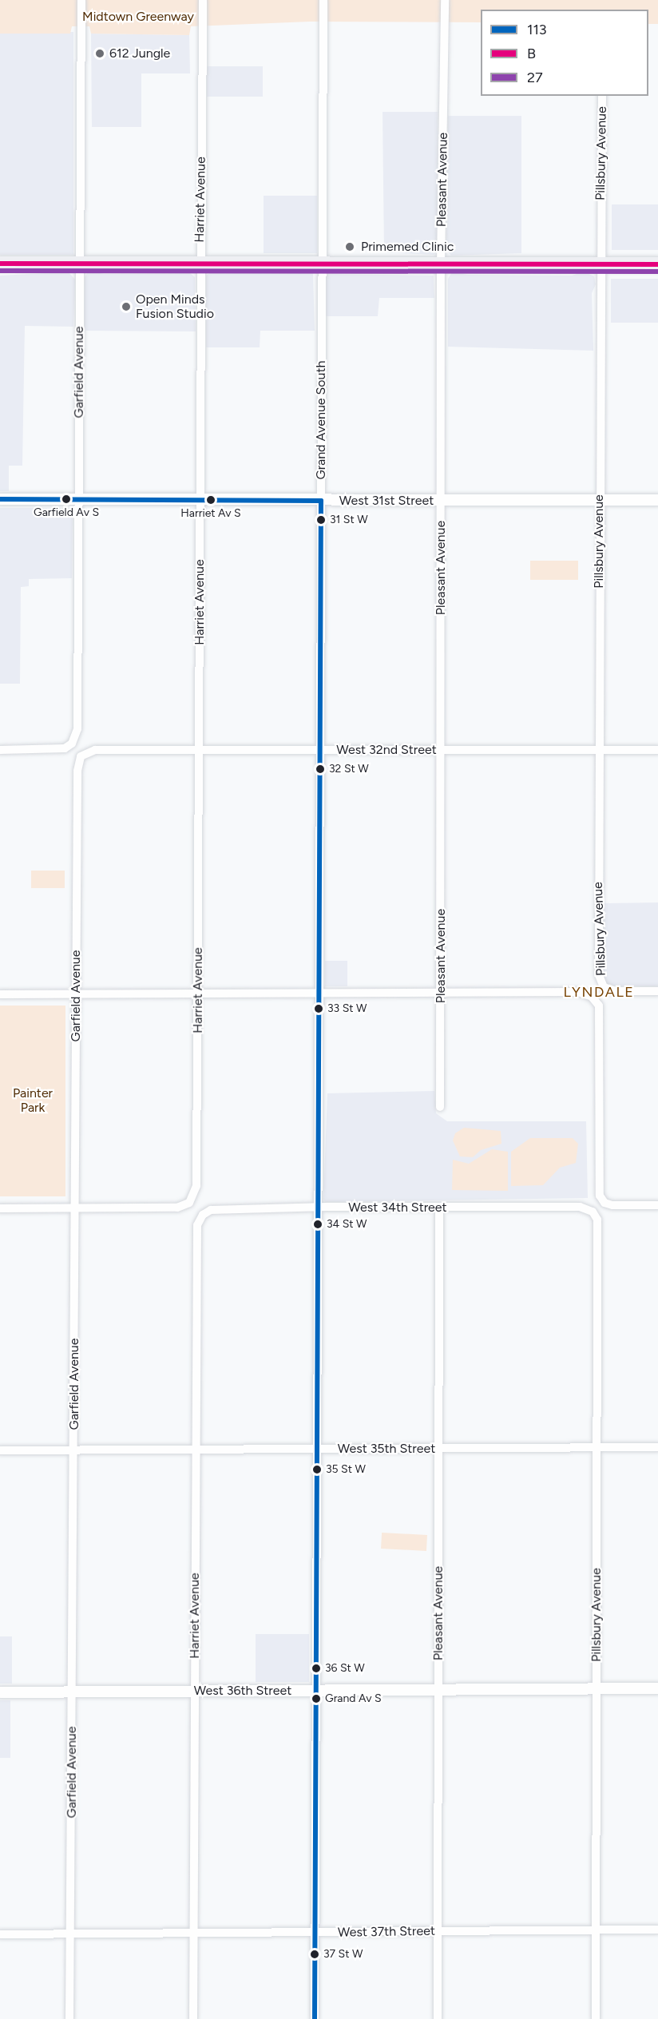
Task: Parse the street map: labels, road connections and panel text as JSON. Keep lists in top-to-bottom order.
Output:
{
  "streets": {
    "street": [
      "Pillsbury Avenue",
      "Pleasant Avenue",
      "Harriet Avenue",
      "Garfield Avenue",
      "Grand Avenue South",
      "West 31st Street",
      "West 32nd Street",
      "West 34th Street",
      "West 35th Street",
      "West 36th Street",
      "West 37th Street"
    ]
  },
  "crossings": [
    ["Pillsbury Avenue", "West 31st Street"],
    ["Pillsbury Avenue", "West 32nd Street"],
    ["Pillsbury Avenue", "West 34th Street"],
    ["Pillsbury Avenue", "West 35th Street"],
    ["Pillsbury Avenue", "West 36th Street"],
    ["Pillsbury Avenue", "West 37th Street"],
    ["Pleasant Avenue", "West 31st Street"],
    ["Pleasant Avenue", "West 32nd Street"],
    ["Pleasant Avenue", "West 34th Street"],
    ["Pleasant Avenue", "West 35th Street"],
    ["Pleasant Avenue", "West 36th Street"],
    ["Pleasant Avenue", "West 37th Street"],
    ["Harriet Avenue", "Garfield Avenue"],
    ["Harriet Avenue", "West 31st Street"],
    ["Harriet Avenue", "West 32nd Street"],
    ["Harriet Avenue", "West 34th Street"],
    ["Harriet Avenue", "West 35th Street"],
    ["Harriet Avenue", "West 36th Street"],
    ["Harriet Avenue", "West 37th Street"],
    ["Garfield Avenue", "West 31st Street"],
    ["Garfield Avenue", "West 32nd Street"],
    ["Garfield Avenue", "West 35th Street"],
    ["Garfield Avenue", "West 36th Street"],
    ["Garfield Avenue", "West 37th Street"],
    ["Grand Avenue South", "West 31st Street"],
    ["Grand Avenue South", "West 32nd Street"],
    ["Grand Avenue South", "West 34th Street"],
    ["Grand Avenue South", "West 35th Street"],
    ["Grand Avenue South", "West 36th Street"],
    ["Grand Avenue South", "West 37th Street"]
  ],
  "districts": ["LYNDALE"],
  "parks": ["Midtown Greenway", "Painter Park"],
  "places": [
    "612 Jungle",
    "Primemed Clinic",
    "Open Minds Fusion Studio",
    "Garfield Av S",
    "Harriet Av S",
    "31 St W",
    "32 St W",
    "33 St W",
    "34 St W",
    "35 St W",
    "36 St W",
    "Grand Av S",
    "37 St W"
  ],
  "lines": ["transit line B", "transit line 27", "transit line 113"],
  "legend": ["113", "B", "27"]
}
